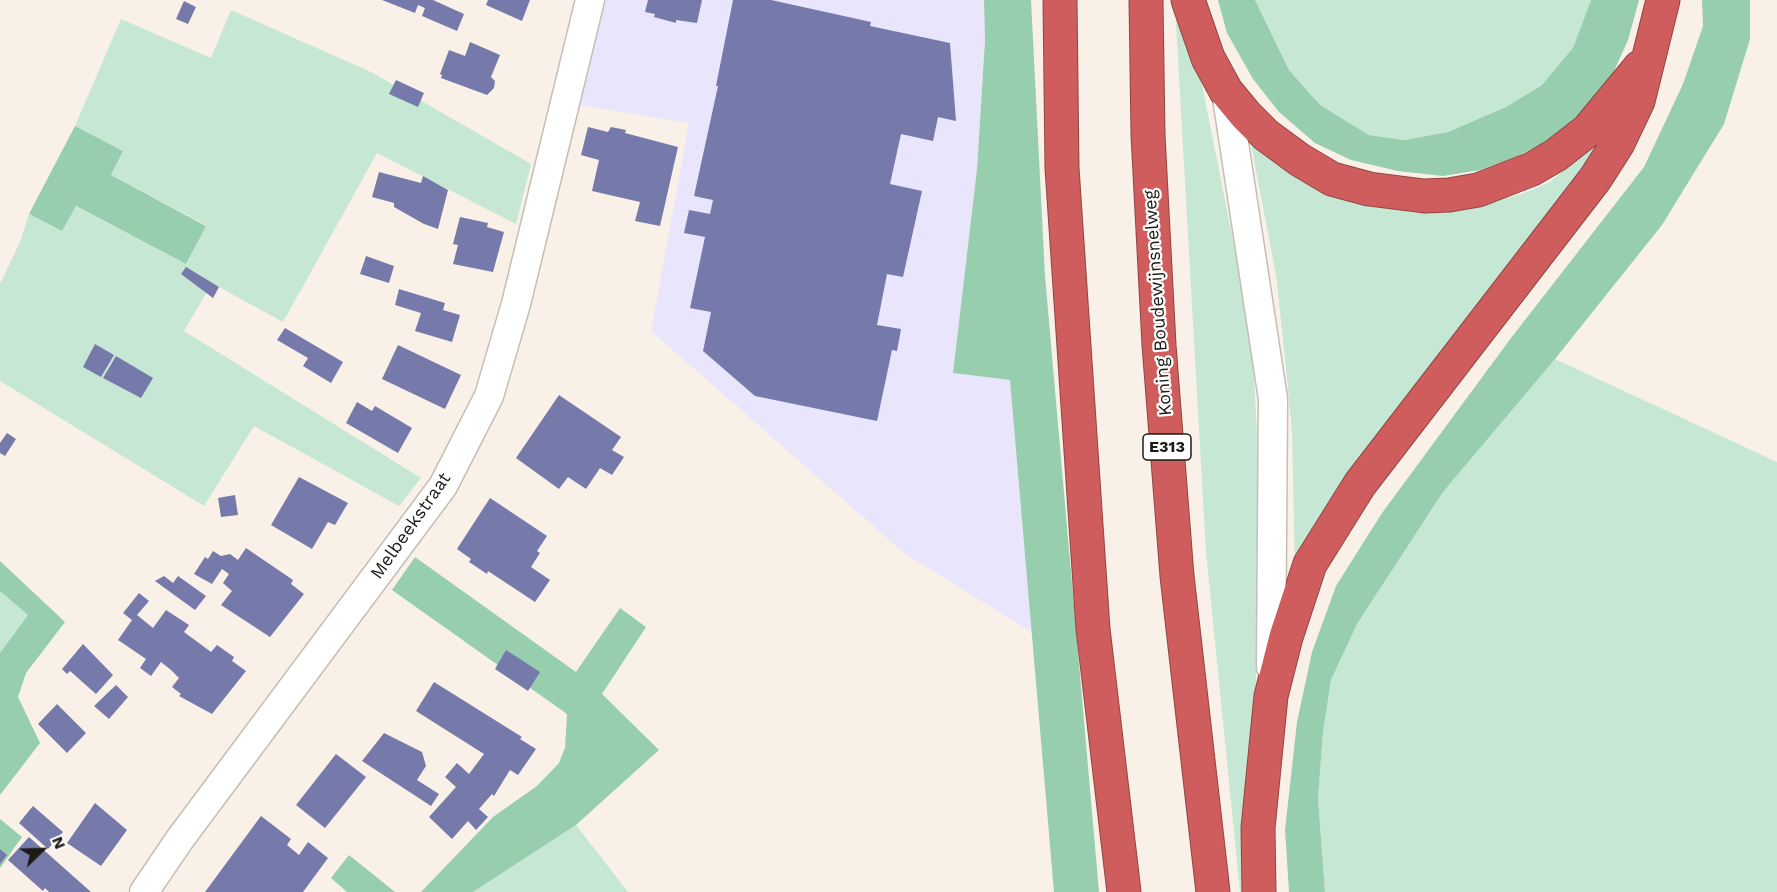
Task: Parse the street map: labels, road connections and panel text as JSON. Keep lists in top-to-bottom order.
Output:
{
  "streets": {
    "highway": ["Koning Boudewijnsnelweg", "E313"],
    "street": ["Melbeekstraat"]
  },
  "north": "top right"
}
